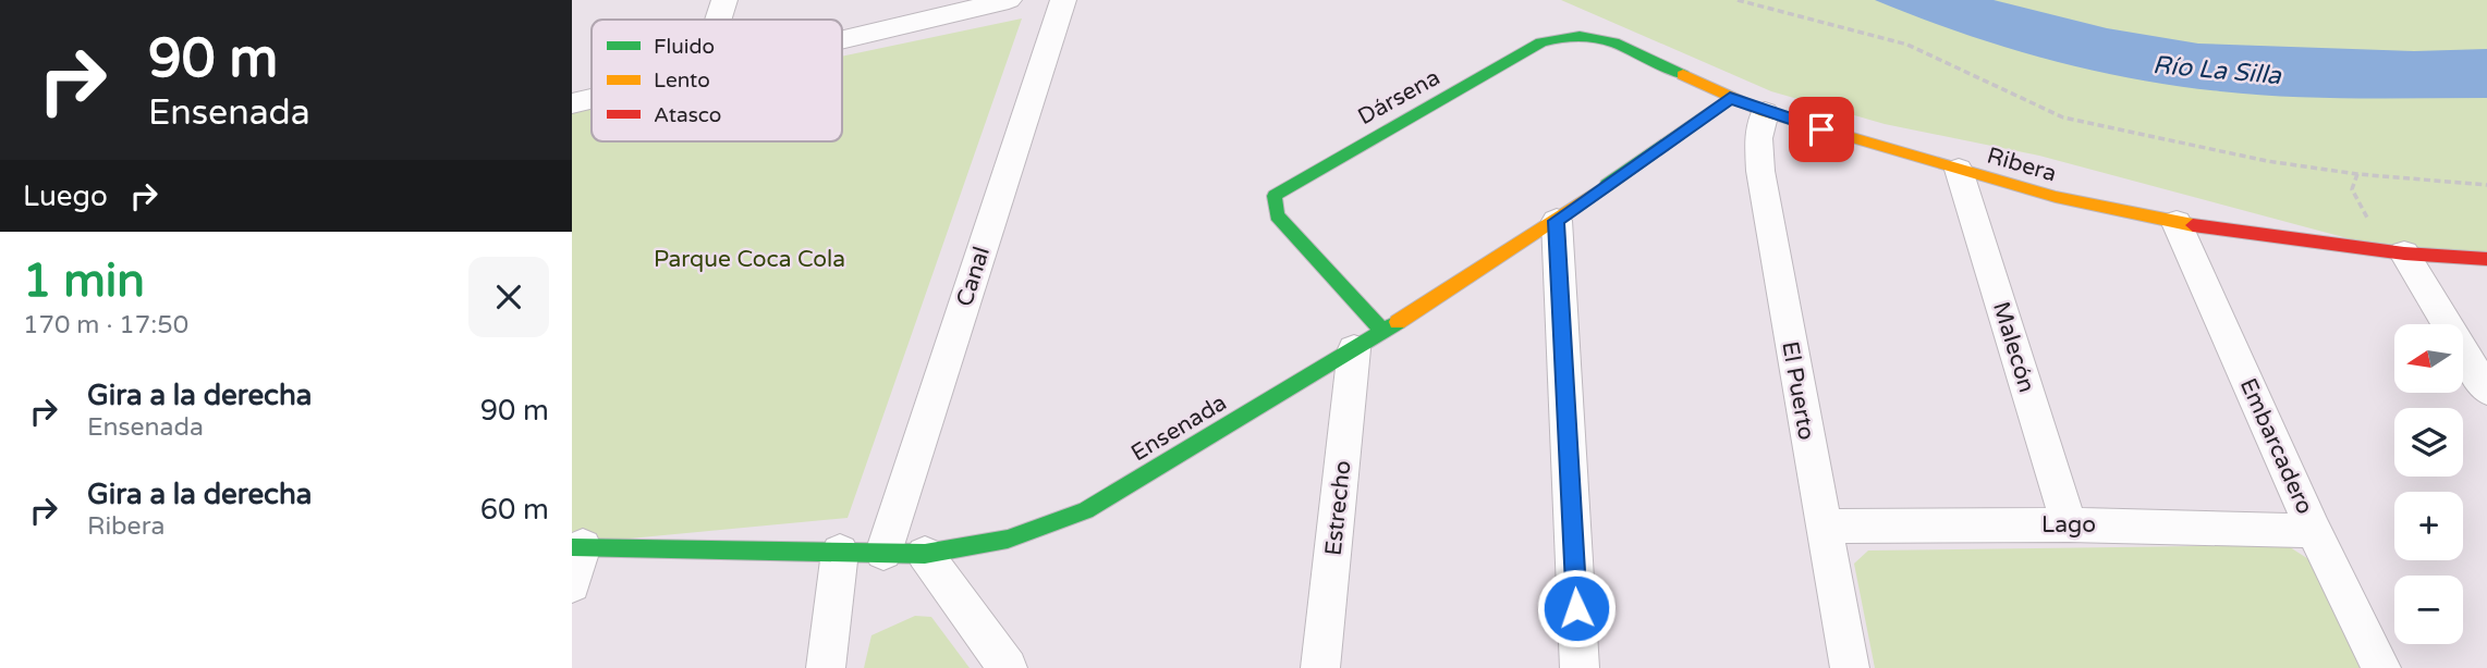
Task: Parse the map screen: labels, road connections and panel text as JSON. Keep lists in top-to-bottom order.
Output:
{
  "streets": {
    "street": [
      "Dársena",
      "Ribera",
      "Canal",
      "Malecón",
      "El Puerto",
      "Ensenada",
      "Embarcadero",
      "Estrecho",
      "Lago"
    ]
  },
  "crossings": [
    ["Dársena", "Ribera"],
    ["Dársena", "Ensenada"],
    ["Dársena", "Estrecho"],
    ["Ribera", "Malecón"],
    ["Ribera", "El Puerto"],
    ["Ribera", "Ensenada"],
    ["Ribera", "Embarcadero"],
    ["Canal", "Ensenada"],
    ["Malecón", "Lago"],
    ["El Puerto", "Lago"],
    ["Ensenada", "Estrecho"],
    ["Embarcadero", "Lago"]
  ],
  "water": ["Río La Silla"],
  "parks": ["Parque Coca Cola"],
  "legend": ["Fluido", "Lento", "Atasco"],
  "north": "left",
  "page": {
    "turn": ["90 m", "Ensenada"],
    "then": "Luego",
    "heading": ["1 min", "170 m · 17:50"],
    "map_buttons": ["+", "−"],
    "list": [
      {
        "name": "Gira a la derecha",
        "note": "Ensenada",
        "value": "90 m"
      },
      {
        "name": "Gira a la derecha",
        "note": "Ribera",
        "value": "60 m"
      }
    ]
  }
}
